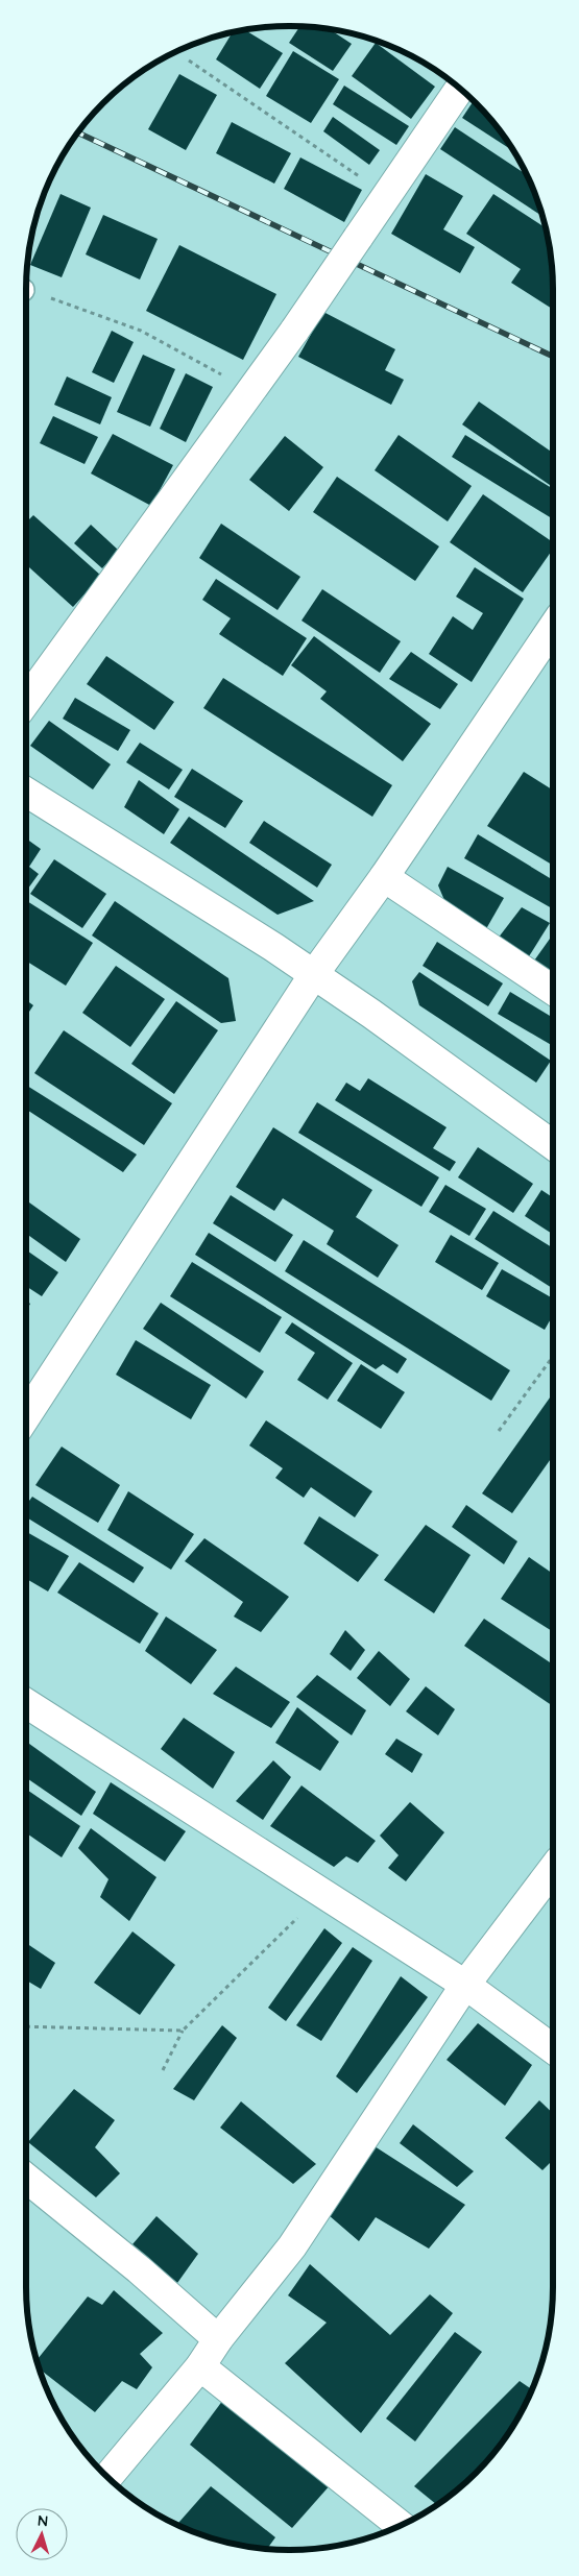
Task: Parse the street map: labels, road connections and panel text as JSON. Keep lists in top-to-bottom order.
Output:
{
  "north": "top"
}
